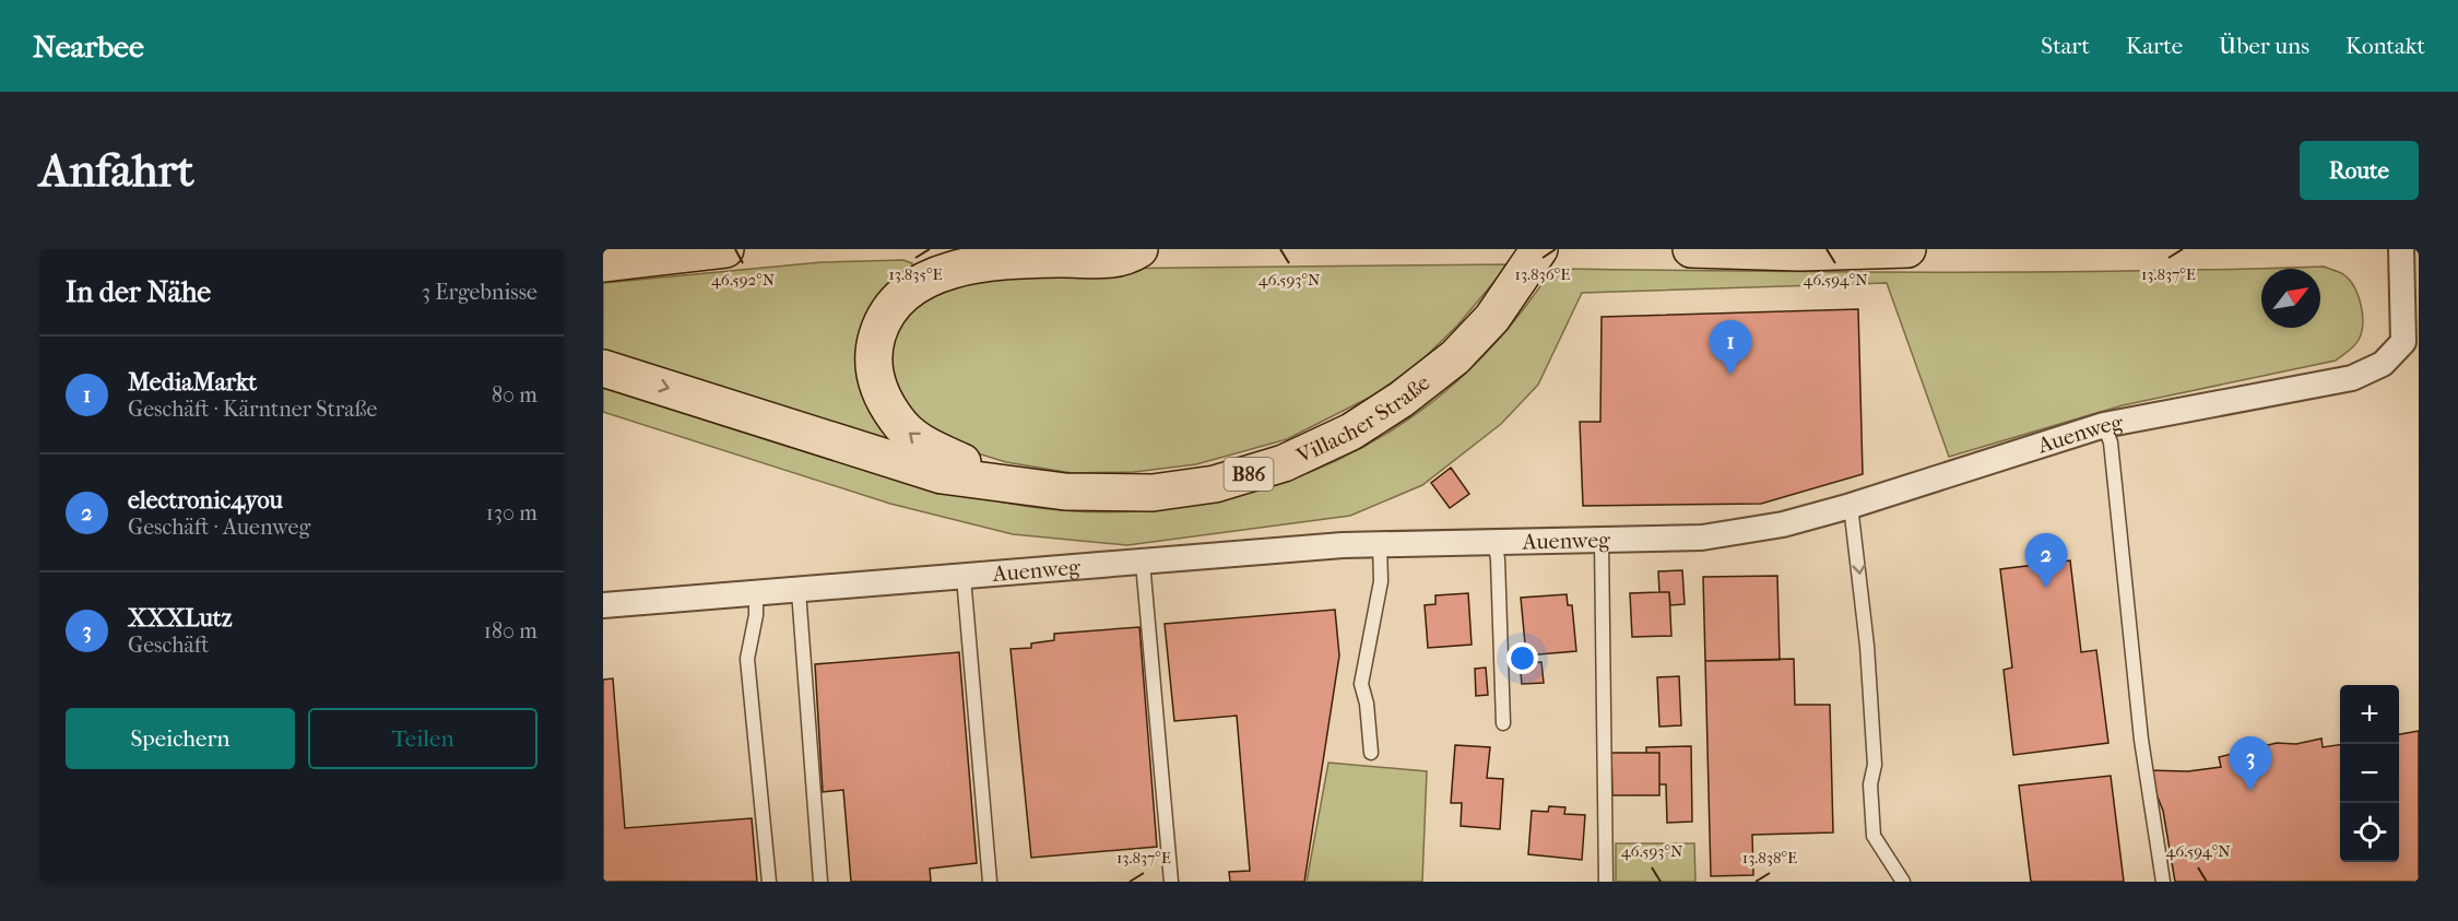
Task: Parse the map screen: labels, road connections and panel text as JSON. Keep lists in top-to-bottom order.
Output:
{
  "streets": {
    "main road": ["Villacher Straße", "B86"],
    "street": ["Auenweg"]
  },
  "north": "top right",
  "page": {
    "header": "Nearbee",
    "nav": [
      "Start",
      "Karte",
      "Über uns",
      "Kontakt"
    ],
    "buttons": [
      "Route",
      ["Speichern", "Teilen"]
    ],
    "title": "Anfahrt",
    "heading": ["In der Nähe", "3 Ergebnisse"],
    "pins": ["1", "2", "3"],
    "list": [
      {
        "mark": "1",
        "name": "MediaMarkt",
        "note": "Geschäft · Kärntner Straße",
        "value": "80 m"
      },
      {
        "mark": "2",
        "name": "electronic4you",
        "note": "Geschäft · Auenweg",
        "value": "130 m"
      },
      {
        "mark": "3",
        "name": "XXXLutz",
        "note": "Geschäft",
        "value": "180 m"
      }
    ],
    "map_buttons": ["+", "−"]
  },
  "coordinates": [
    "13.835°E",
    "13.836°E",
    "13.837°E",
    "46.593°N",
    "46.592°N",
    "46.594°N",
    "13.838°E"
  ]
}
